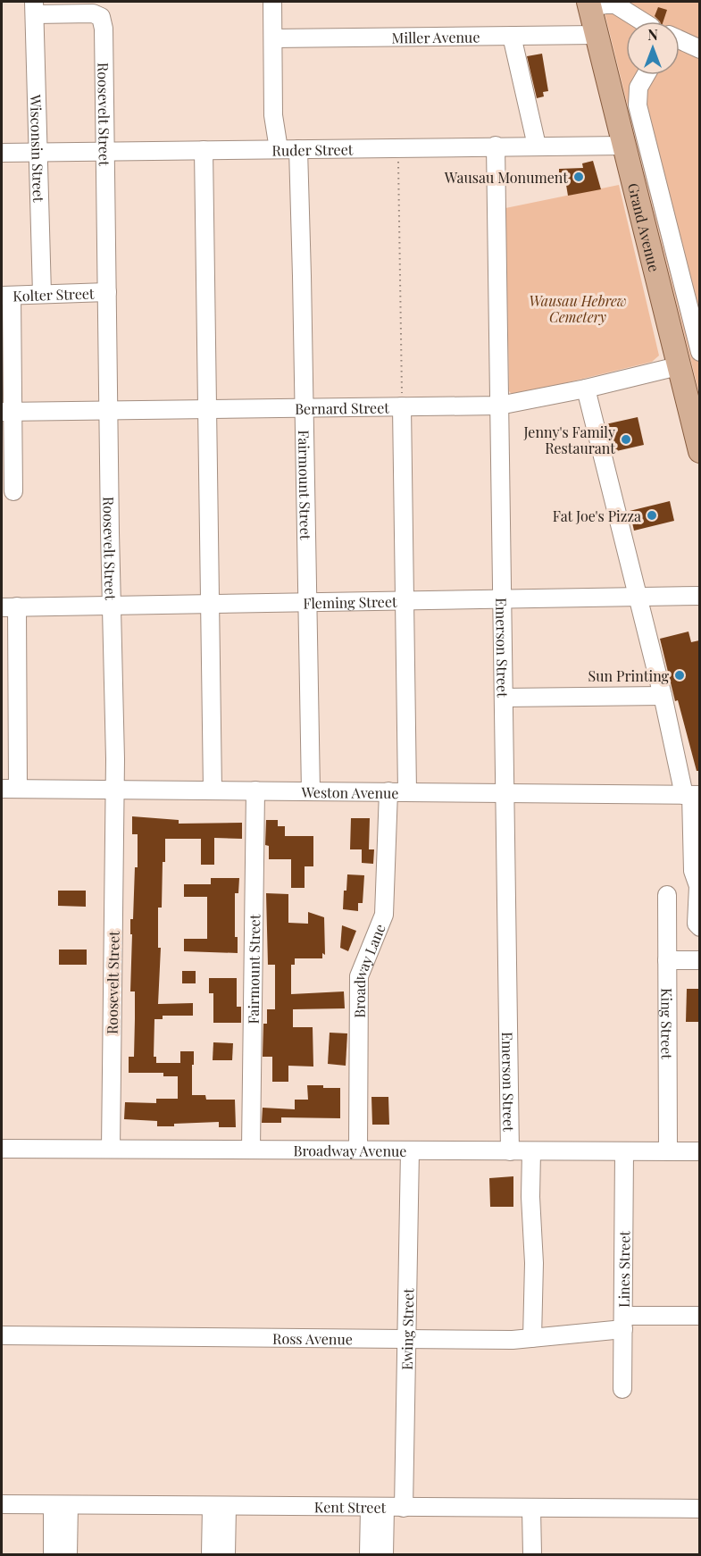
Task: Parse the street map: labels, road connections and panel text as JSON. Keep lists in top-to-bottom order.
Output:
{
  "streets": {
    "main road": ["Grand Avenue"],
    "street": [
      "Miller Avenue",
      "Roosevelt Street",
      "Wisconsin Street",
      "Ruder Street",
      "Kolter Street",
      "Bernard Street",
      "Fairmount Street",
      "Fleming Street",
      "Emerson Street",
      "Weston Avenue",
      "Broadway Lane",
      "King Street",
      "Broadway Avenue",
      "Lines Street",
      "Ewing Street",
      "Ross Avenue",
      "Kent Street"
    ]
  },
  "crossings": [
    ["Miller Avenue", "Grand Avenue"],
    ["Roosevelt Street", "Wisconsin Street"],
    ["Roosevelt Street", "Ruder Street"],
    ["Roosevelt Street", "Kolter Street"],
    ["Roosevelt Street", "Bernard Street"],
    ["Roosevelt Street", "Fleming Street"],
    ["Roosevelt Street", "Weston Avenue"],
    ["Roosevelt Street", "Broadway Avenue"],
    ["Wisconsin Street", "Ruder Street"],
    ["Wisconsin Street", "Kolter Street"],
    ["Ruder Street", "Grand Avenue"],
    ["Ruder Street", "Fairmount Street"],
    ["Ruder Street", "Emerson Street"],
    ["Grand Avenue", "Bernard Street"],
    ["Bernard Street", "Fairmount Street"],
    ["Bernard Street", "Emerson Street"],
    ["Fairmount Street", "Fleming Street"],
    ["Fairmount Street", "Weston Avenue"],
    ["Fairmount Street", "Broadway Avenue"],
    ["Fleming Street", "Emerson Street"],
    ["Emerson Street", "Weston Avenue"],
    ["Emerson Street", "Broadway Avenue"],
    ["Weston Avenue", "Broadway Lane"],
    ["Broadway Lane", "Broadway Avenue"],
    ["King Street", "Broadway Avenue"],
    ["Broadway Avenue", "Lines Street"],
    ["Broadway Avenue", "Ewing Street"],
    ["Lines Street", "Ross Avenue"],
    ["Ewing Street", "Ross Avenue"],
    ["Ewing Street", "Kent Street"]
  ],
  "parks": ["Wausau Hebrew Cemetery"],
  "places": [
    "Wausau Monument",
    "Jenny's Family Restaurant",
    "Fat Joe's Pizza",
    "Sun Printing"
  ],
  "north": "top"
}
